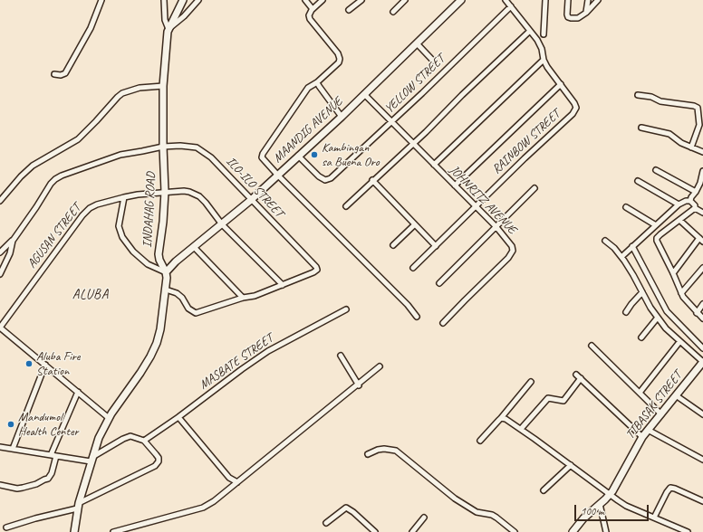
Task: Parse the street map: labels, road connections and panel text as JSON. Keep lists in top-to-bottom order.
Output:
{
  "streets": {
    "street": [
      "YELLOW STREET",
      "MAANDIG AVENUE",
      "RAINBOW STREET",
      "ILO-ILO STREET",
      "JOHNRITZ AVENUE",
      "INDAHAG ROAD",
      "AGUSAN STREET",
      "MASBATE STREET",
      "TIBASAK STREET"
    ]
  },
  "crossings": [
    ["YELLOW STREET", "MAANDIG AVENUE"],
    ["YELLOW STREET", "RAINBOW STREET"],
    ["YELLOW STREET", "JOHNRITZ AVENUE"],
    ["MAANDIG AVENUE", "ILO-ILO STREET"],
    ["MAANDIG AVENUE", "JOHNRITZ AVENUE"],
    ["MAANDIG AVENUE", "INDAHAG ROAD"],
    ["MAANDIG AVENUE", "AGUSAN STREET"],
    ["RAINBOW STREET", "JOHNRITZ AVENUE"],
    ["ILO-ILO STREET", "INDAHAG ROAD"],
    ["ILO-ILO STREET", "AGUSAN STREET"],
    ["INDAHAG ROAD", "AGUSAN STREET"]
  ],
  "districts": ["ALUBA"],
  "places": ["Kambingan sa Buena Oro", "Aluba Fire Station", "Mandumol Health Center"],
  "scale_bar": "100 m"
}
